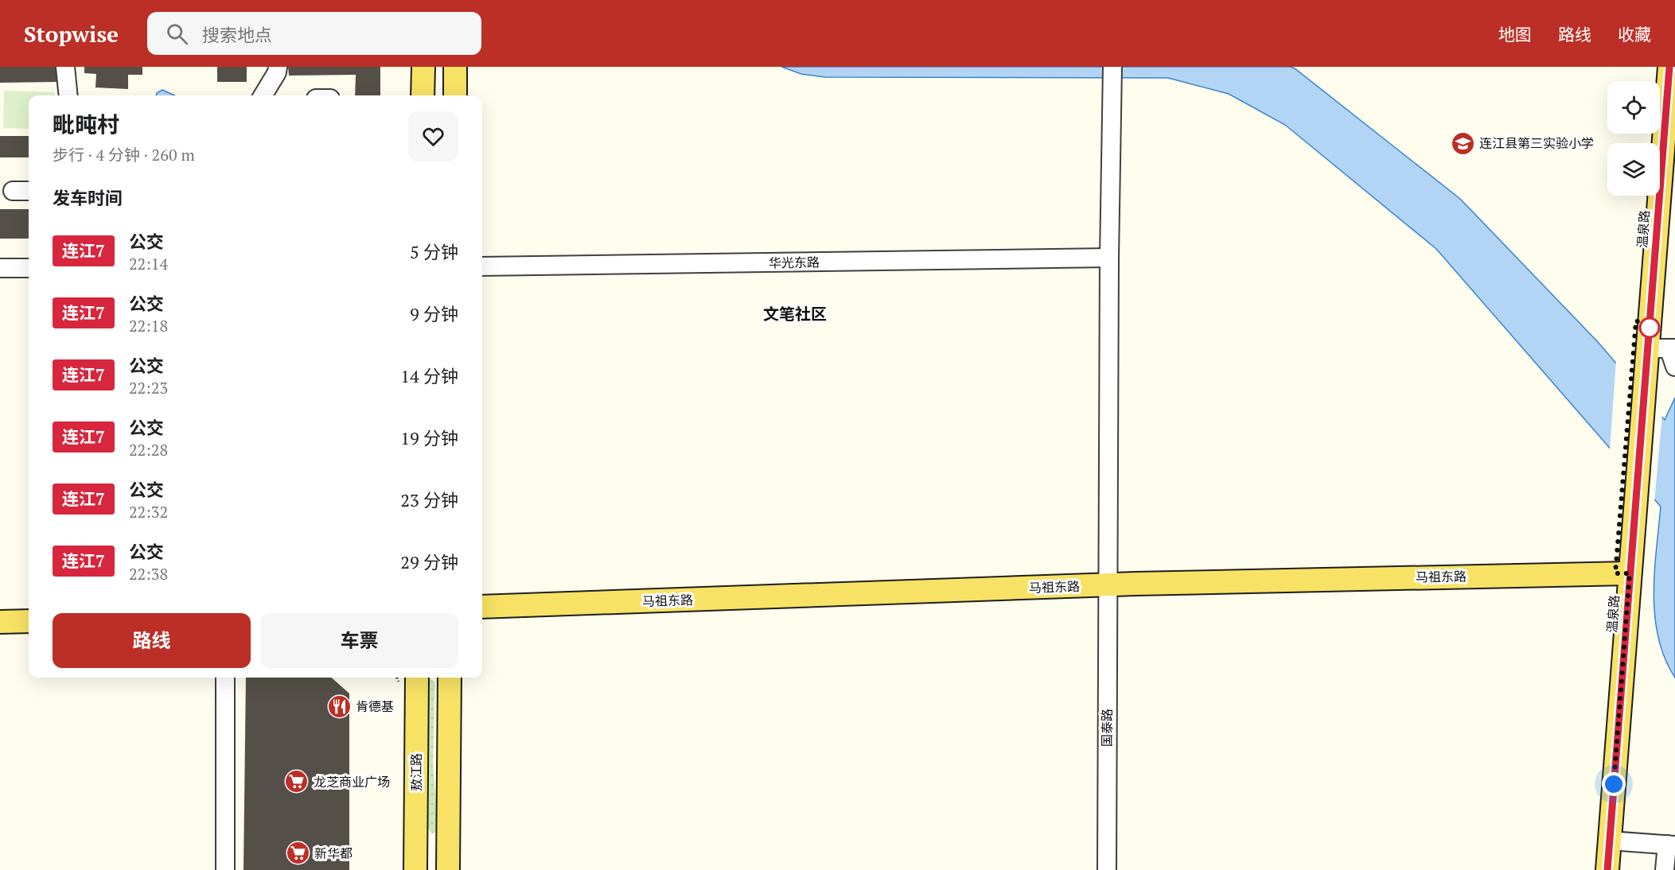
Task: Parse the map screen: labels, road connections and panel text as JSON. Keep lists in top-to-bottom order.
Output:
{
  "streets": {
    "main road": ["温泉路", "马祖东路", "敖江路"],
    "street": ["华光东路", "国泰路"]
  },
  "crossings": [
    ["温泉路", "马祖东路"],
    ["华光东路", "国泰路"],
    ["马祖东路", "国泰路"]
  ],
  "districts": ["文笔社区"],
  "places": {
    "school or university": ["连江县第三实验小学"],
    "restaurant": ["肯德基"],
    "supermarket": ["龙芝商业广场", "新华都"]
  },
  "lines": ["bus line 连江7"],
  "page": {
    "header": "Stopwise",
    "search": "搜索地点",
    "nav": ["地图", "路线", "收藏"],
    "heading": [
      ["毗旽村", "步行 · 4 分钟 · 260 m"],
      "发车时间"
    ],
    "list": [
      {
        "mark": "连江7",
        "name": "公交",
        "note": "22:14",
        "value": "5 分钟"
      },
      {
        "mark": "连江7",
        "name": "公交",
        "note": "22:18",
        "value": "9 分钟"
      },
      {
        "mark": "连江7",
        "name": "公交",
        "note": "22:23",
        "value": "14 分钟"
      },
      {
        "mark": "连江7",
        "name": "公交",
        "note": "22:28",
        "value": "19 分钟"
      },
      {
        "mark": "连江7",
        "name": "公交",
        "note": "22:32",
        "value": "23 分钟"
      },
      {
        "mark": "连江7",
        "name": "公交",
        "note": "22:38",
        "value": "29 分钟"
      }
    ],
    "buttons": ["路线", "车票"]
  }
}
